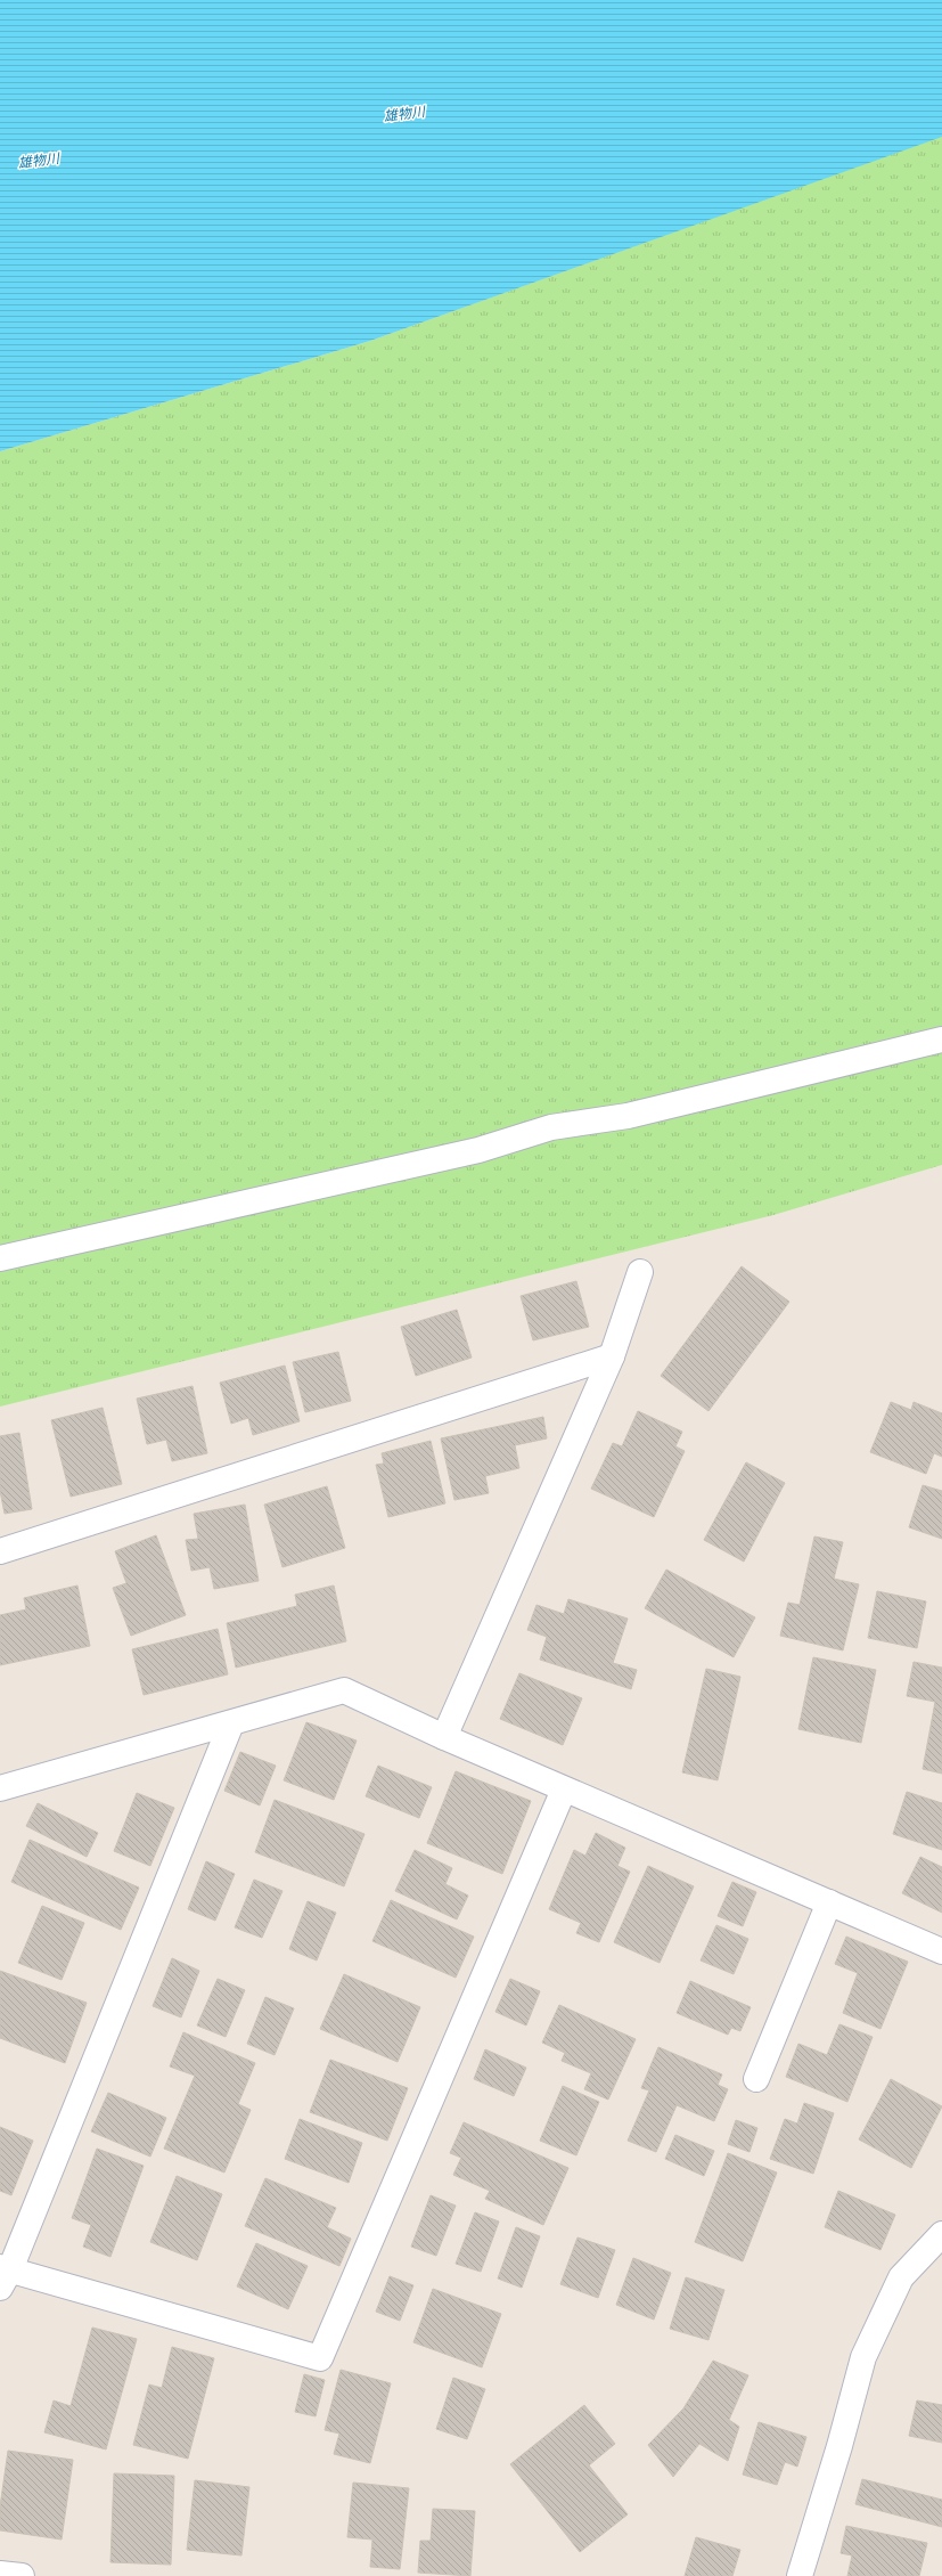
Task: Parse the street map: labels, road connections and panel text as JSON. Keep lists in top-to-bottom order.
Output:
{
  "water": ["雄物川"]
}
